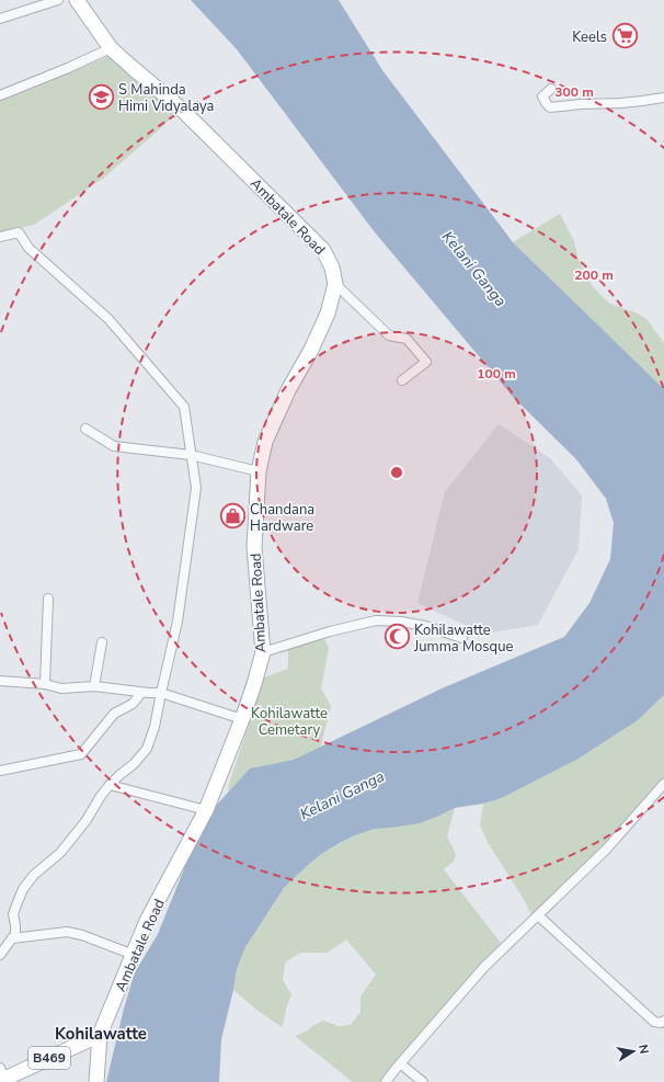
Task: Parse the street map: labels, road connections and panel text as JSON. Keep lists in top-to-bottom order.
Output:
{
  "streets": {
    "main road": ["Ambatale Road", "B469"]
  },
  "crossings": [
    ["Ambatale Road", "B469"]
  ],
  "districts": ["Kohilawatte"],
  "water": ["Kelani Ganga"],
  "parks": ["Kohilawatte Cemetary"],
  "places": {
    "supermarket": ["Keels"],
    "school or university": ["S Mahinda Himi Vidyalaya"],
    "shop": ["Chandana Hardware"],
    "mosque": ["Kohilawatte Jumma Mosque"]
  },
  "north": "right",
  "rings": ["300 m", "200 m", "100 m"]
}
